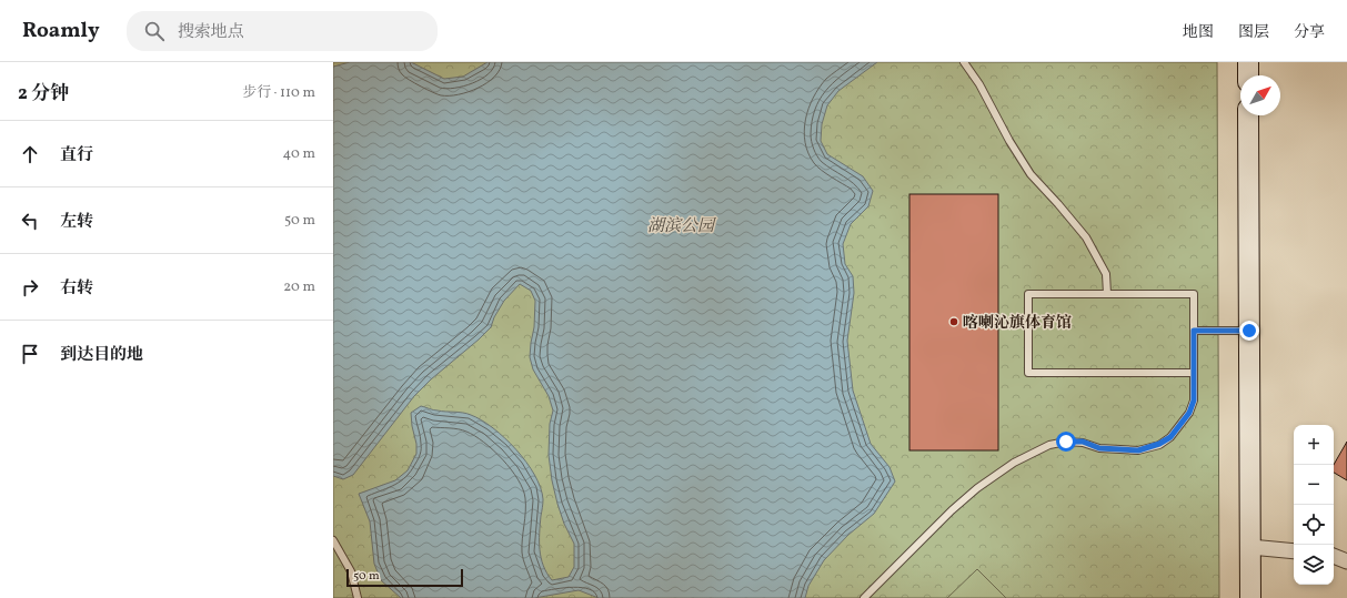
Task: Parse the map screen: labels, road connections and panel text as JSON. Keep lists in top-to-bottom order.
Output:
{
  "water": ["湖滨公园"],
  "places": ["喀喇沁旗体育馆"],
  "scale_bar": "50 m",
  "north": "top right",
  "page": {
    "header": "Roamly",
    "search": "搜索地点",
    "nav": ["地图", "图层", "分享"],
    "heading": ["2 分钟", "步行 · 110 m"],
    "list": [
      ["直行", "40 m"],
      ["左转", "50 m"],
      ["右转", "20 m"],
      "到达目的地"
    ],
    "map_buttons": ["+", "−"],
    "scale": "50 m"
  }
}
